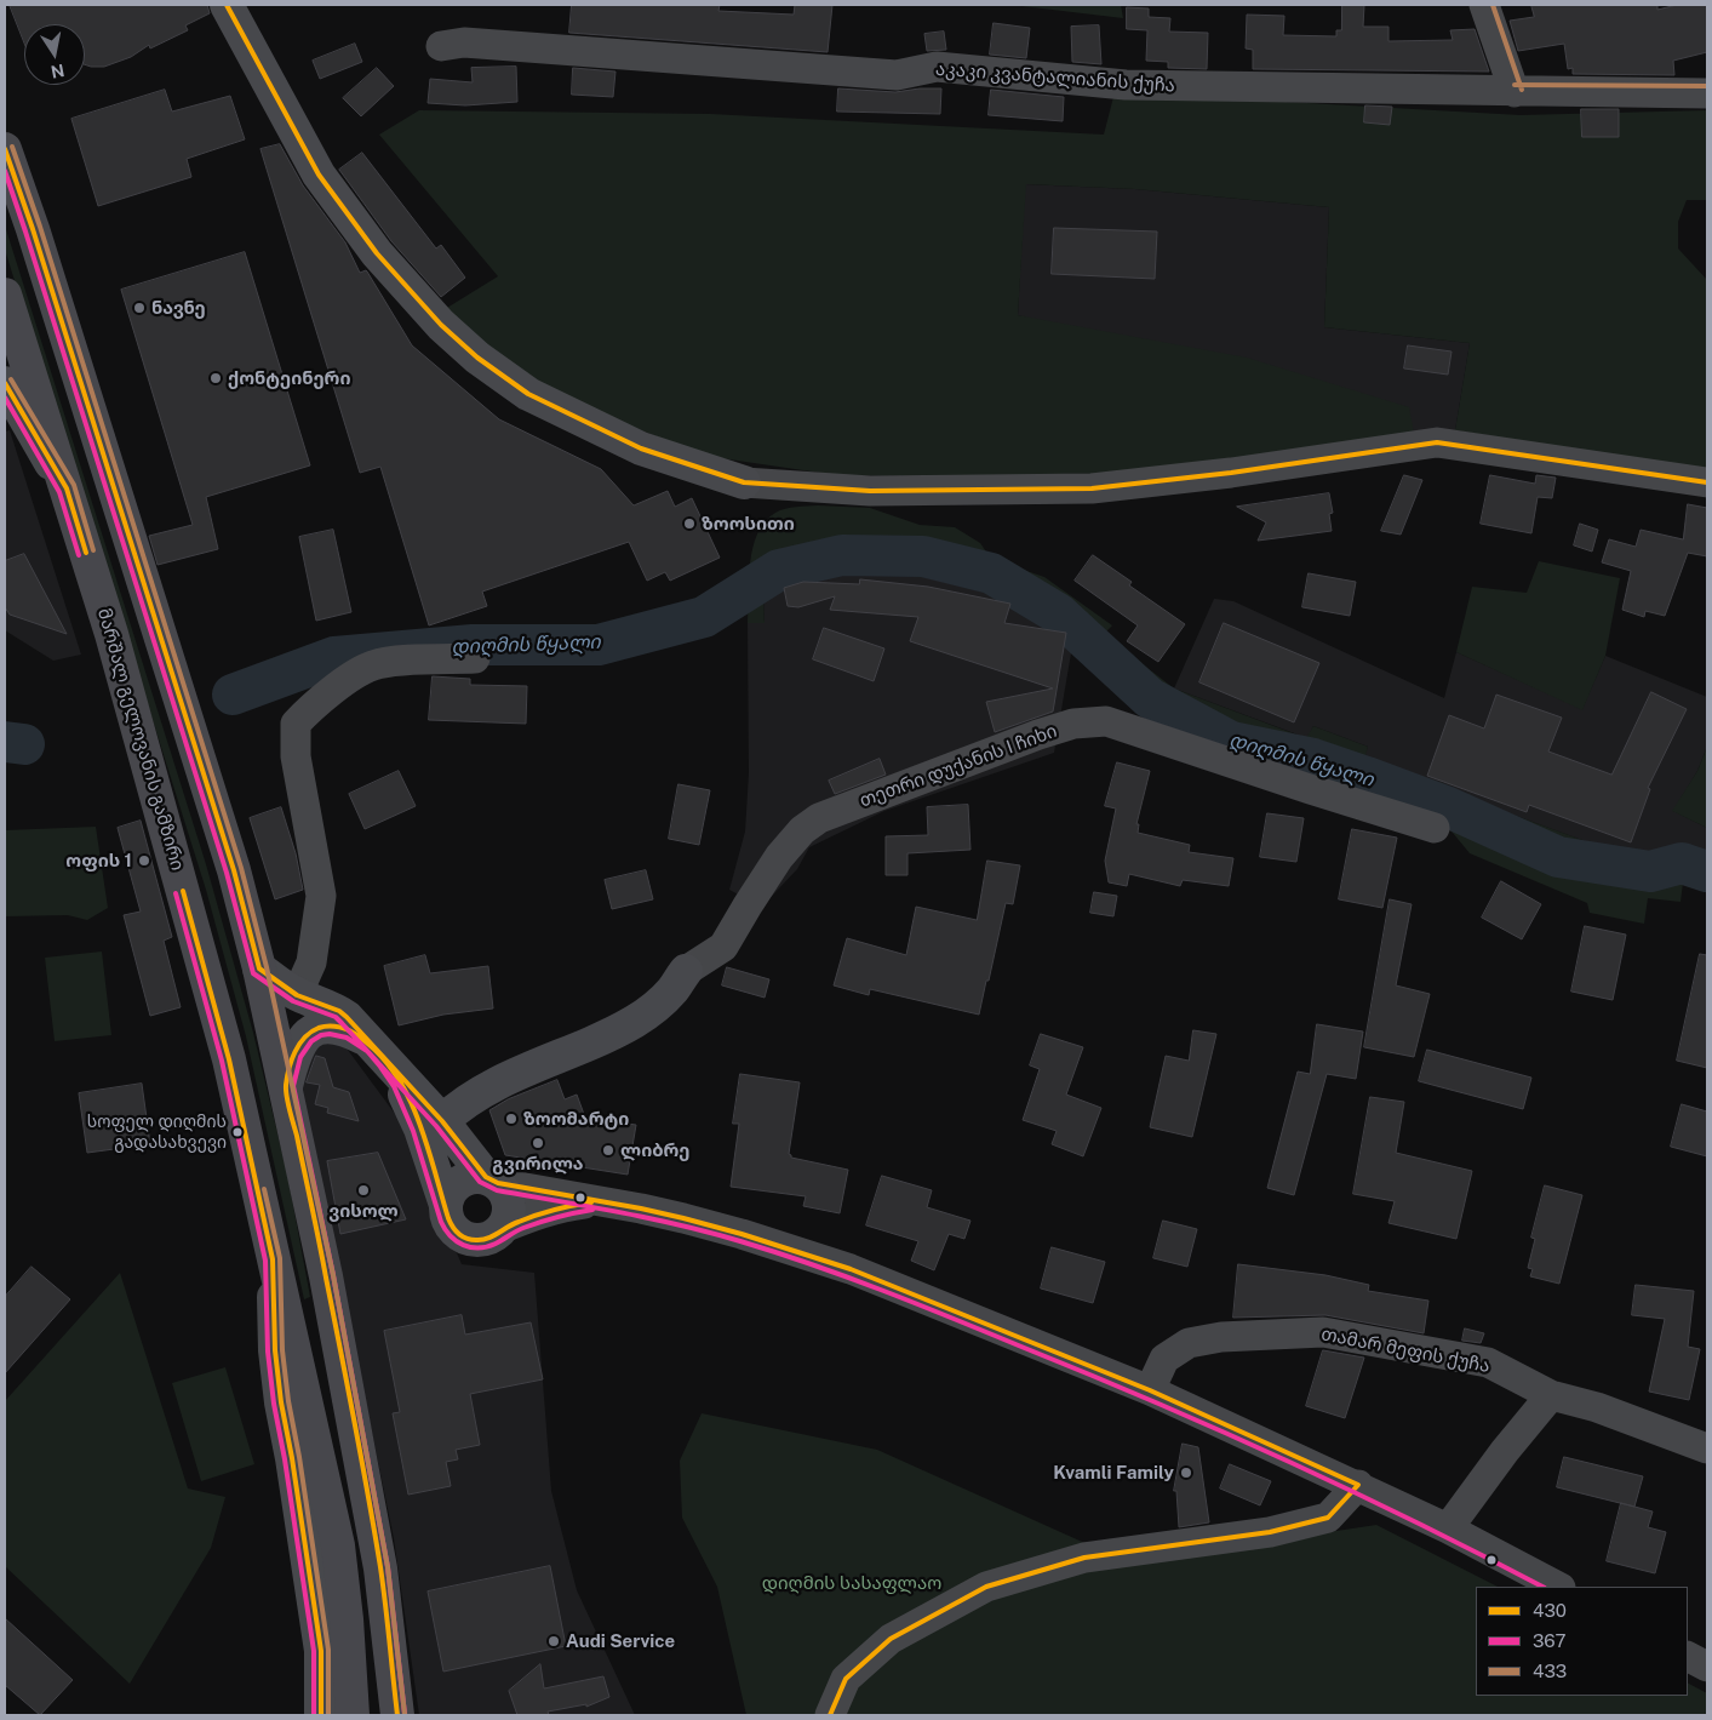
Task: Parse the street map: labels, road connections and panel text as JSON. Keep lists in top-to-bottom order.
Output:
{
  "streets": {
    "highway": ["მარშალ გელოვანის გამზირი"],
    "street": ["აკაკი კვანტალიანის ქუჩა", "თეთრი დუქანის I ჩიხი", "თამარ მეფის ქუჩა"]
  },
  "water": ["დიღმის წყალი"],
  "parks": ["დიღმის სასაფლაო"],
  "places": [
    "ნავნე",
    "ქონტეინერი",
    "ზოოსითი",
    "ოფის 1",
    "ზოომარტი",
    "სოფელ დიღმის გადასახვევი",
    "გვირილა",
    "ლიბრე",
    "ვისოლ",
    "Kvamli Family",
    "Audi Service"
  ],
  "lines": ["transit line 430", "transit line 433", "transit line 367"],
  "legend": ["430", "367", "433"],
  "north": "bottom"
}
